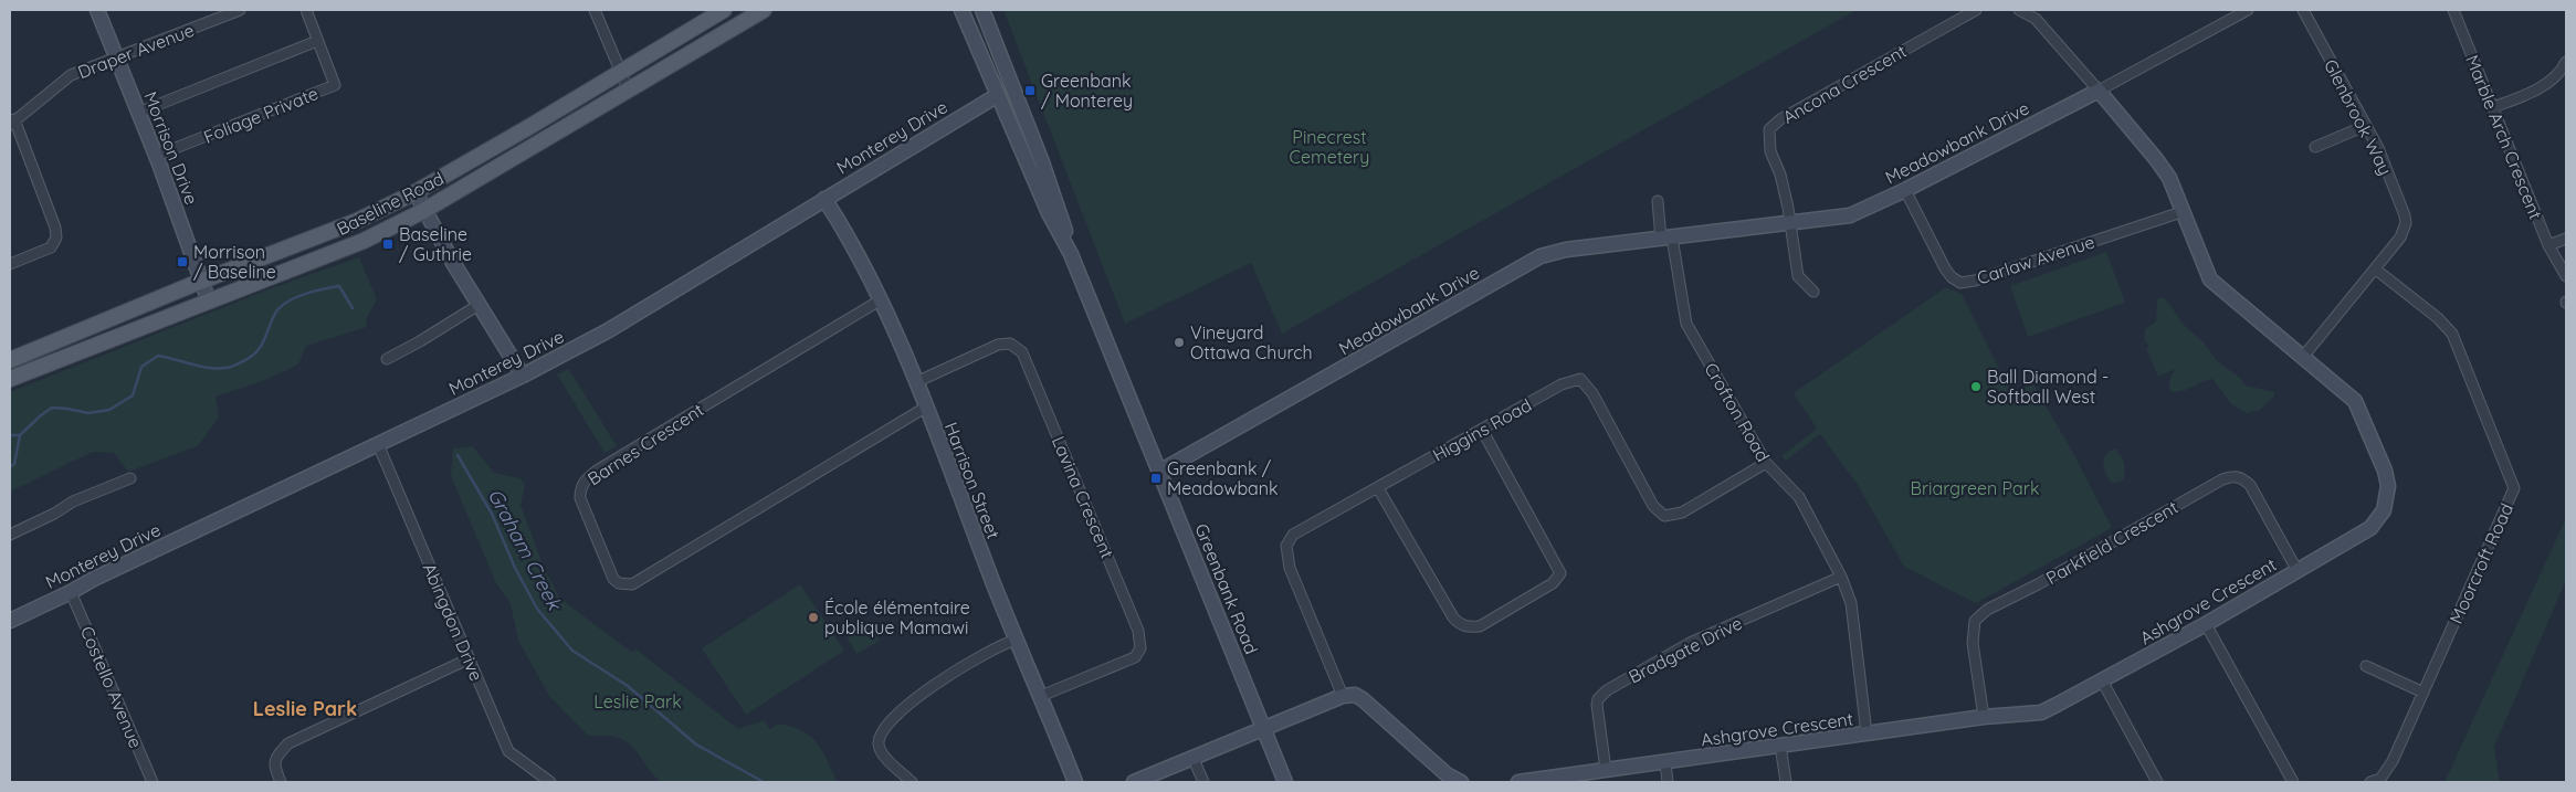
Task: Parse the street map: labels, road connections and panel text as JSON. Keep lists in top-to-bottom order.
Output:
{
  "streets": {
    "main road": ["Baseline Road"],
    "street": [
      "Draper Avenue",
      "Ancona Crescent",
      "Foliage Private",
      "Glenbrook Way",
      "Monterey Drive",
      "Marble Arch Crescent",
      "Meadowbank Drive",
      "Morrison Drive",
      "Carlaw Avenue",
      "Crofton Road",
      "Higgins Road",
      "Barnes Crescent",
      "Harrison Street",
      "Lavina Crescent",
      "Parkfield Crescent",
      "Moorcroft Road",
      "Greenbank Road",
      "Ashgrove Crescent",
      "Abingdon Drive",
      "Bradgate Drive",
      "Costello Avenue"
    ]
  },
  "crossings": [
    ["Draper Avenue", "Morrison Drive"],
    ["Ancona Crescent", "Meadowbank Drive"],
    ["Foliage Private", "Morrison Drive"],
    ["Glenbrook Way", "Moorcroft Road"],
    ["Glenbrook Way", "Ashgrove Crescent"],
    ["Monterey Drive", "Harrison Street"],
    ["Monterey Drive", "Greenbank Road"],
    ["Monterey Drive", "Abingdon Drive"],
    ["Monterey Drive", "Costello Avenue"],
    ["Meadowbank Drive", "Carlaw Avenue"],
    ["Meadowbank Drive", "Crofton Road"],
    ["Meadowbank Drive", "Greenbank Road"],
    ["Meadowbank Drive", "Ashgrove Crescent"],
    ["Morrison Drive", "Baseline Road"],
    ["Carlaw Avenue", "Ashgrove Crescent"],
    ["Crofton Road", "Higgins Road"],
    ["Crofton Road", "Ashgrove Crescent"],
    ["Crofton Road", "Bradgate Drive"],
    ["Barnes Crescent", "Harrison Street"],
    ["Harrison Street", "Lavina Crescent"],
    ["Parkfield Crescent", "Ashgrove Crescent"],
    ["Ashgrove Crescent", "Bradgate Drive"]
  ],
  "districts": ["Leslie Park"],
  "water": ["Graham Creek"],
  "parks": ["Pinecrest Cemetery", "Briargreen Park", "Leslie Park"],
  "places": {
    "transit": [
      "Greenbank / Monterey",
      "Baseline / Guthrie",
      "Morrison / Baseline",
      "Greenbank / Meadowbank"
    ],
    "other": ["Vineyard Ottawa Church", "Ball Diamond - Softball West", "École élémentaire publique Mamawi"]
  }
}
